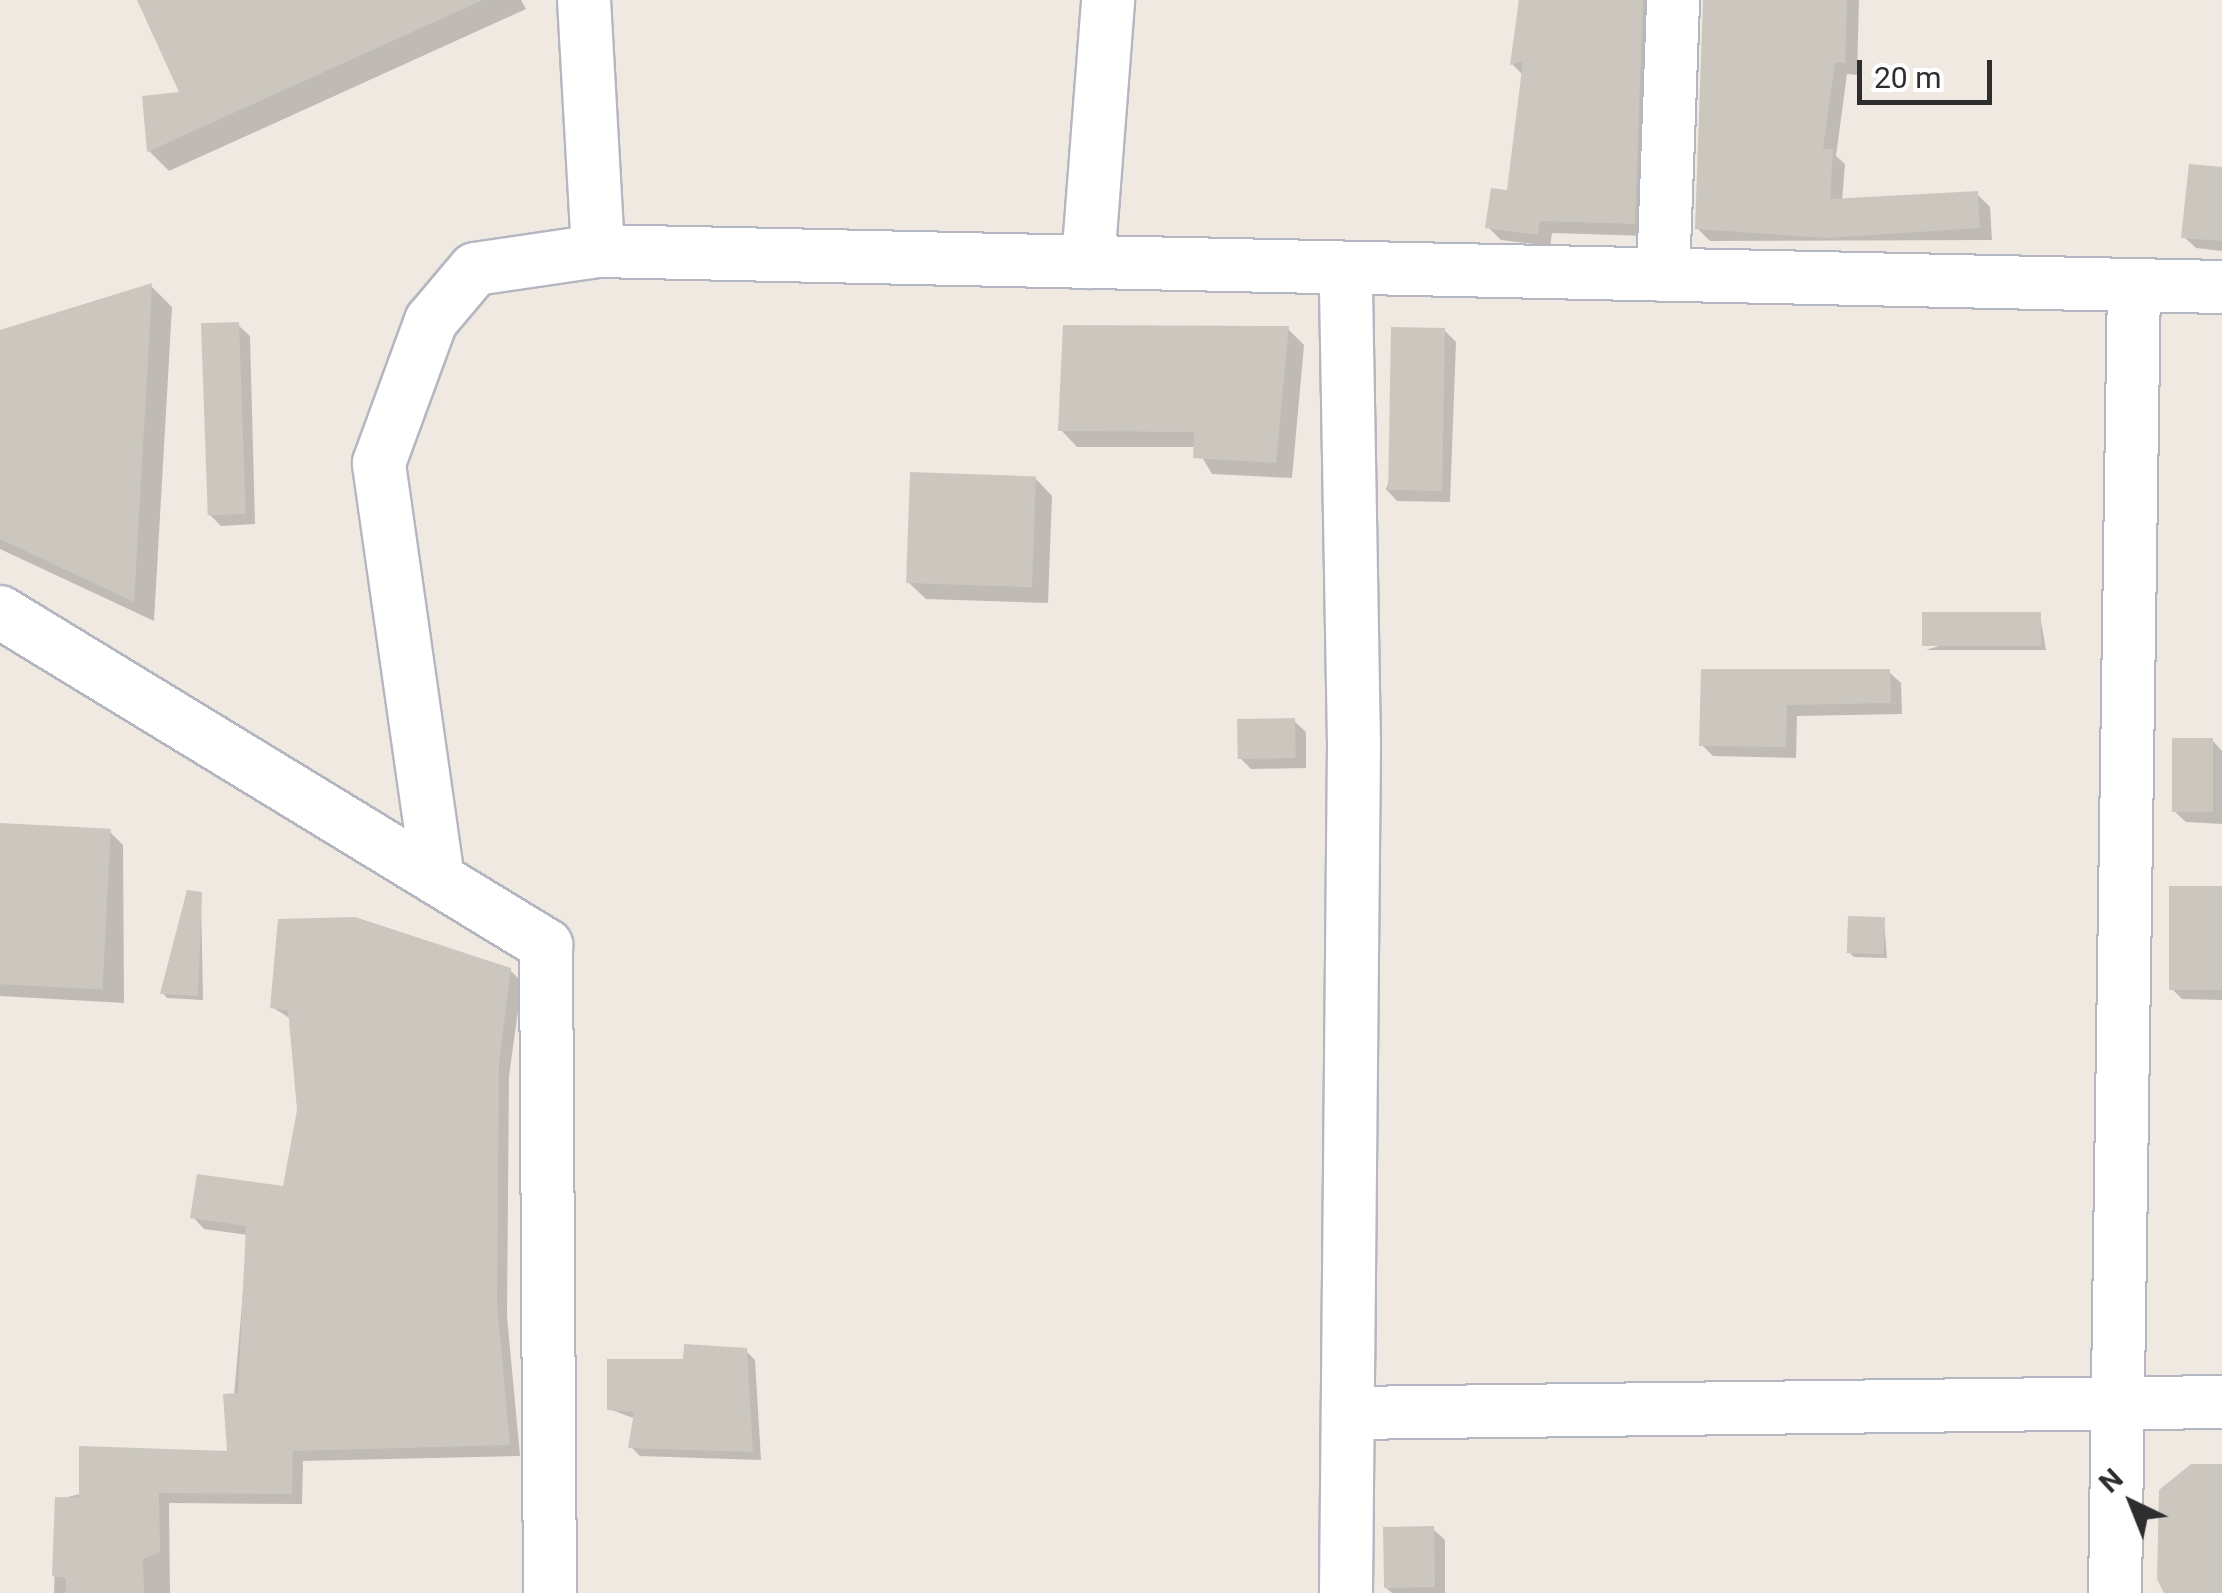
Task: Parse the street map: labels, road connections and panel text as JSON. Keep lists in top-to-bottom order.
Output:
{
  "scale_bar": "20 m",
  "north": "top left"
}
